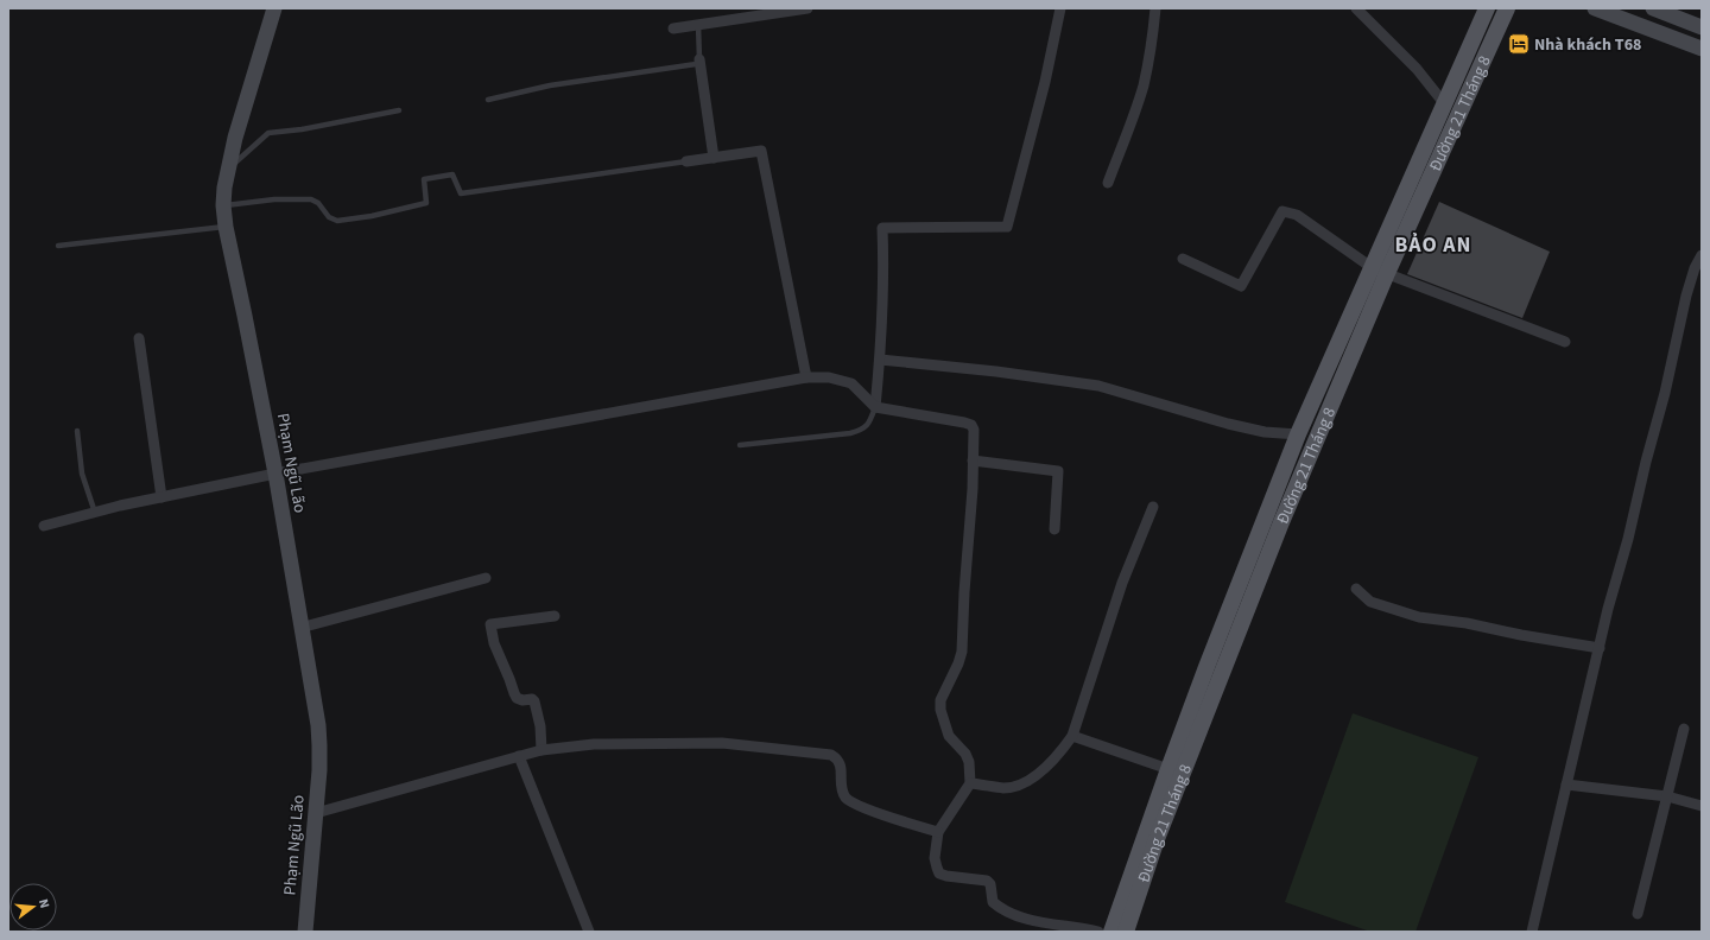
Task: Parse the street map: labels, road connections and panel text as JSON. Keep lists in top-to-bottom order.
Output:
{
  "streets": {
    "main road": ["Đường 21 Tháng 8"],
    "street": ["Phạm Ngũ Lão"]
  },
  "districts": ["BẢO AN"],
  "places": {
    "hotel": ["Nhà khách T68"]
  },
  "north": "right"
}
